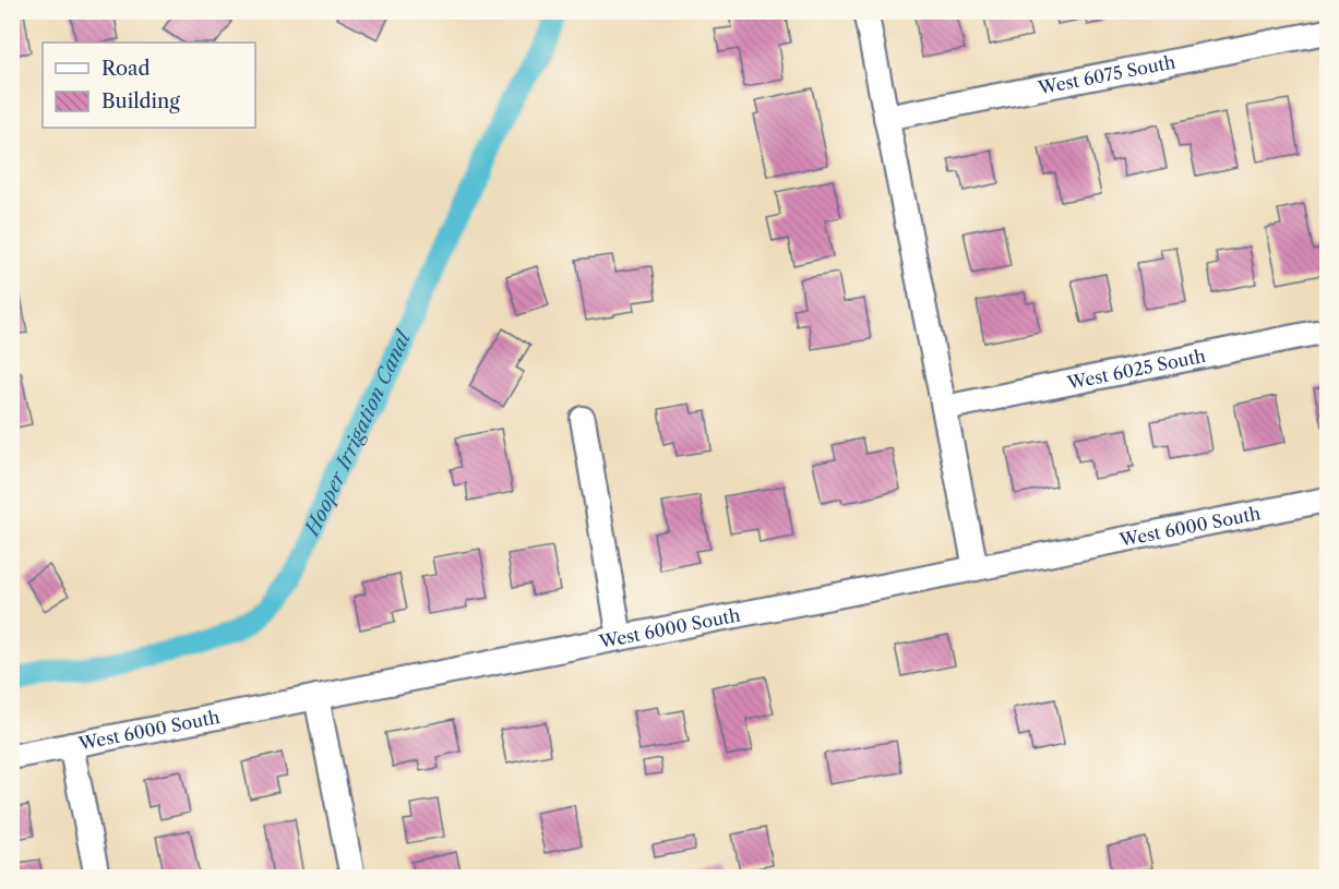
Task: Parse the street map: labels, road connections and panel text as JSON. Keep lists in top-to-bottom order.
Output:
{
  "streets": {
    "street": ["West 6075 South", "West 6025 South", "West 6000 South"]
  },
  "water": ["Hooper Irrigation Canal"],
  "legend": ["Road", "Building"]
}
